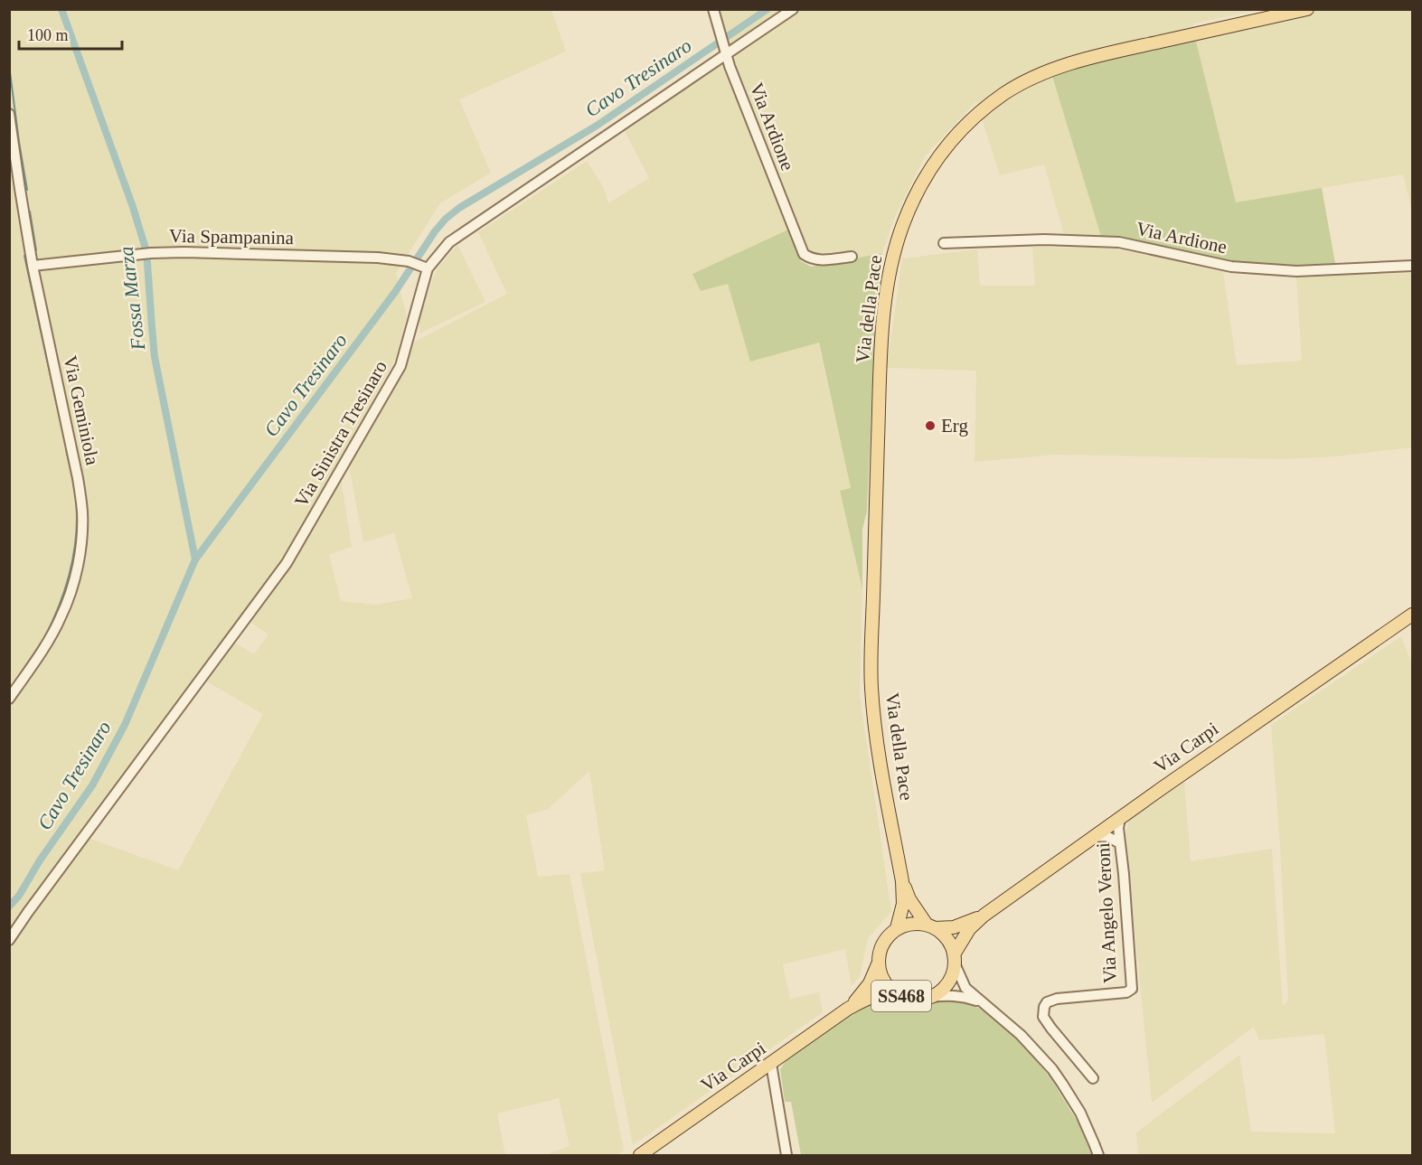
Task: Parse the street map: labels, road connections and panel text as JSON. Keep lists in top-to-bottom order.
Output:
{
  "streets": {
    "main road": ["Via della Pace", "Via Carpi", "SS468"],
    "street": [
      "Via Ardione",
      "Via Spampanina",
      "Via Geminiola",
      "Via Sinistra Tresinaro",
      "Via Angelo Veroni"
    ]
  },
  "crossings": [
    ["Via Ardione", "Via Sinistra Tresinaro"],
    ["Via Spampanina", "Via Geminiola"],
    ["Via Spampanina", "Via Sinistra Tresinaro"],
    ["Via della Pace", "Via Carpi"],
    ["Via della Pace", "SS468"],
    ["Via Carpi", "Via Angelo Veroni"],
    ["Via Carpi", "SS468"]
  ],
  "water": ["Cavo Tresinaro", "Fossa Marza"],
  "places": ["Erg"],
  "scale_bar": "100 m"
}
